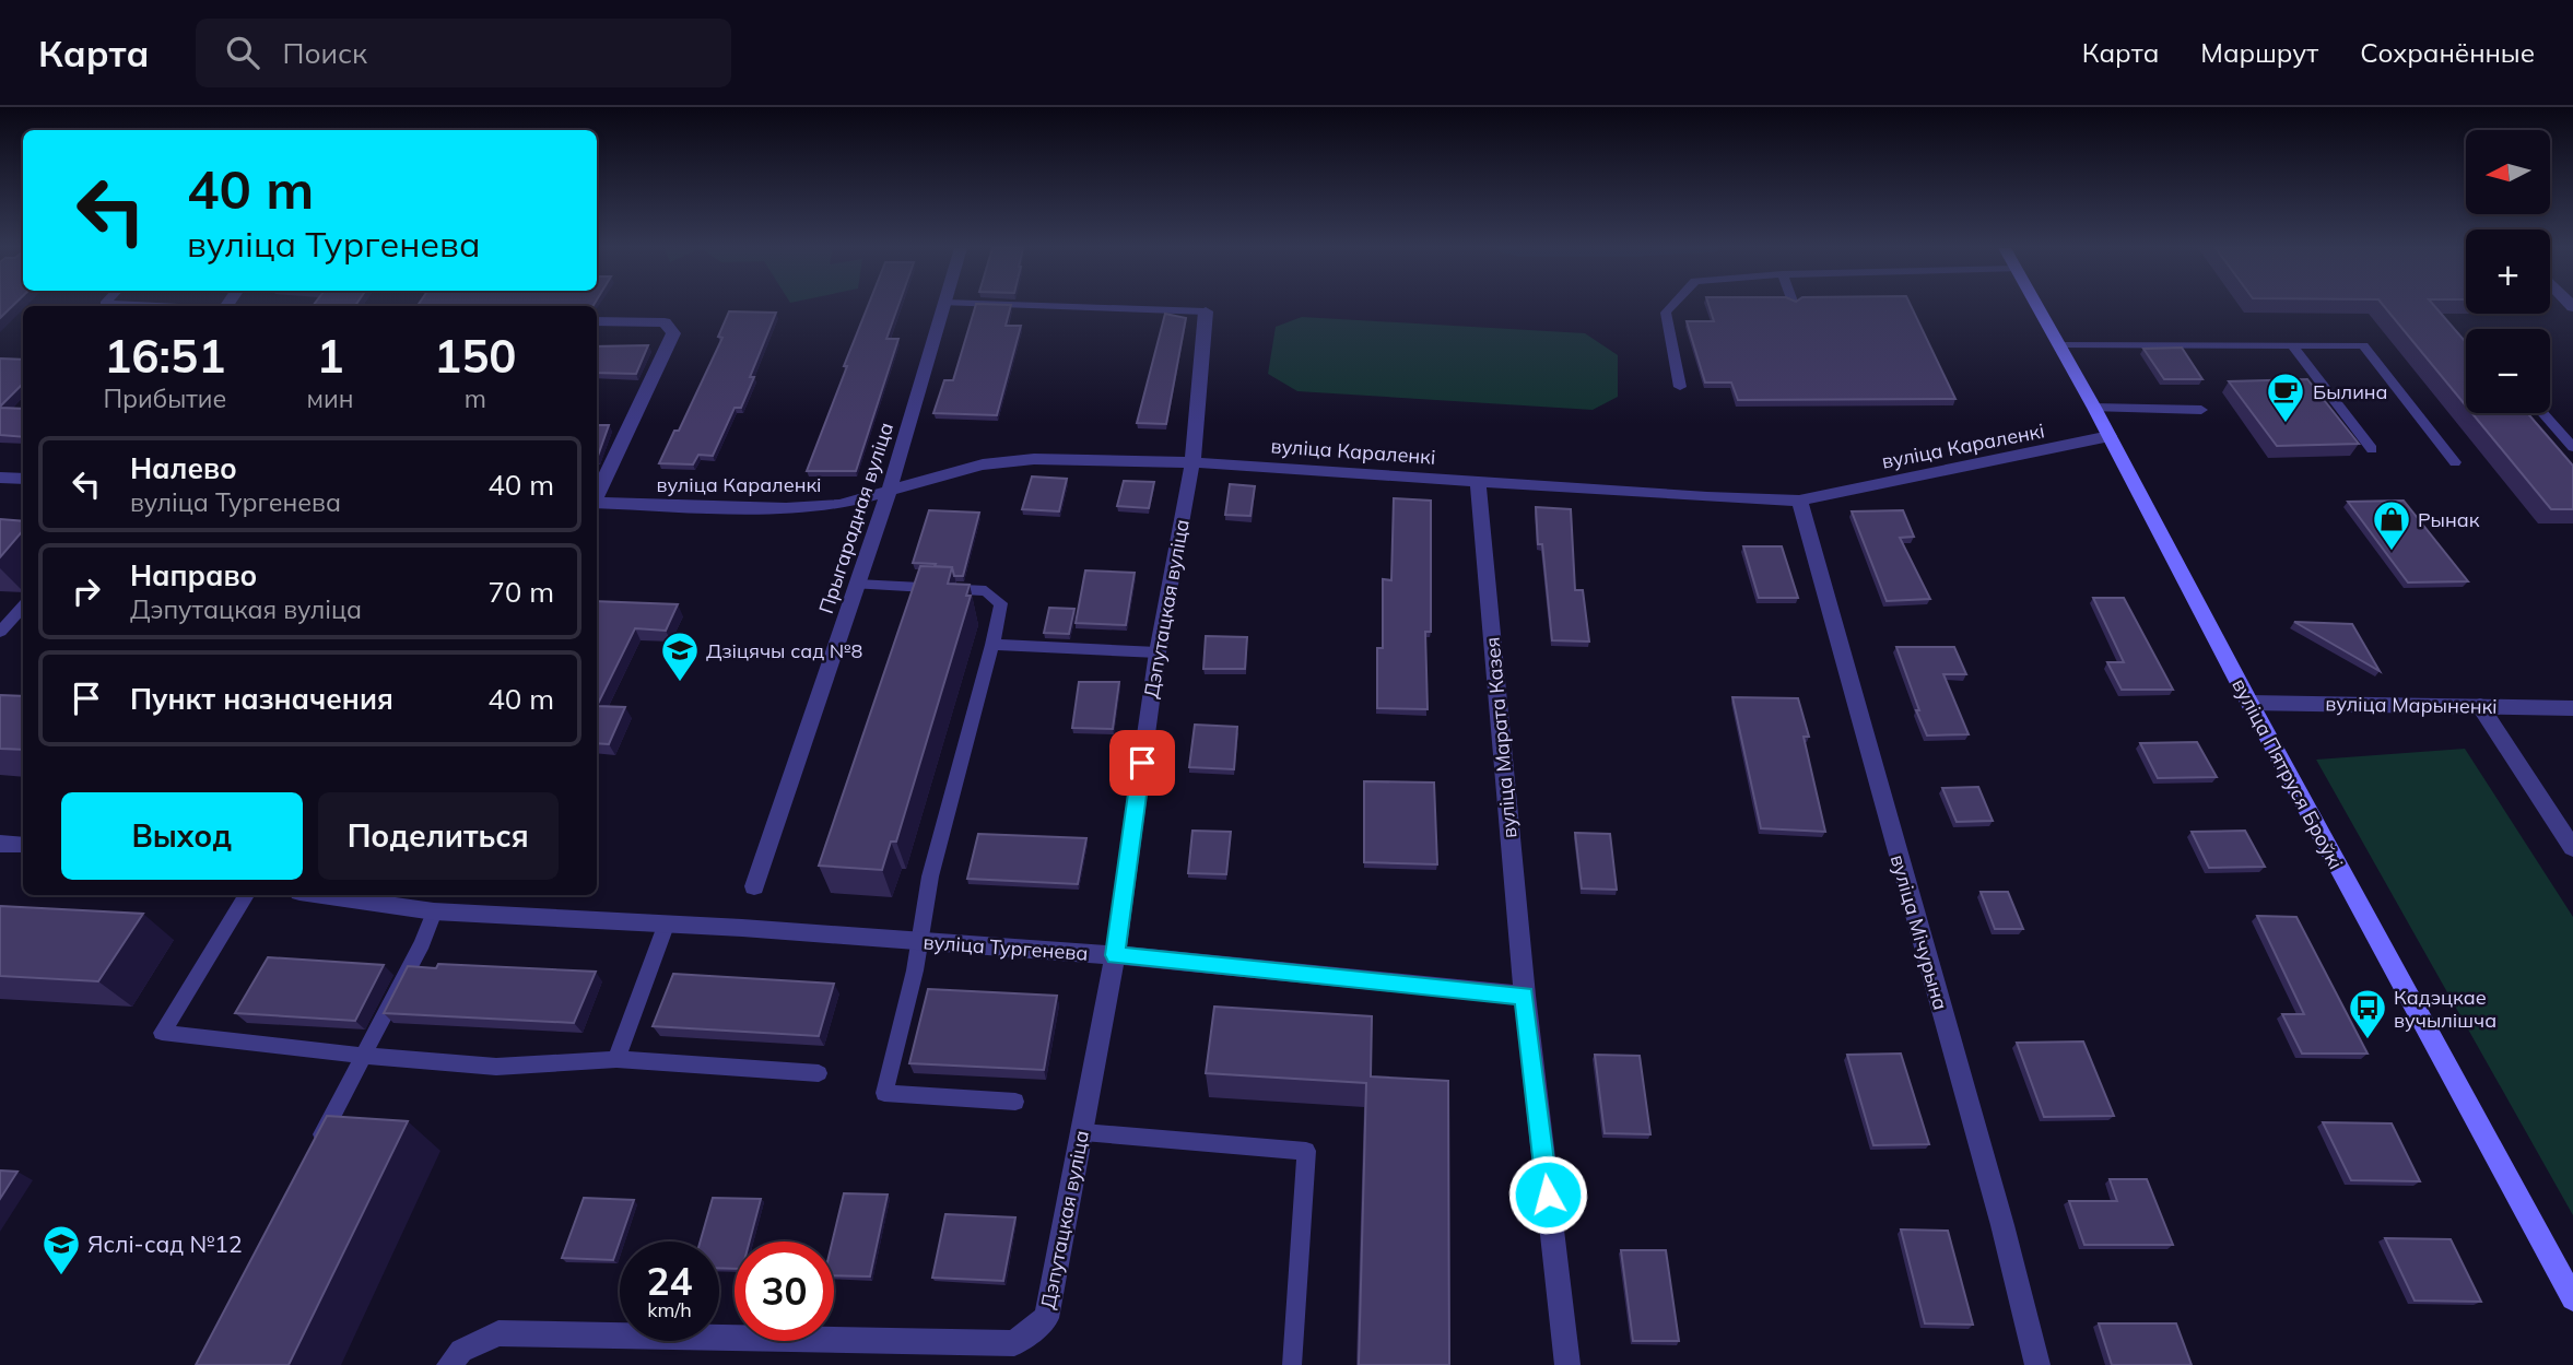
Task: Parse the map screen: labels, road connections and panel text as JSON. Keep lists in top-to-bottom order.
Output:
{
  "streets": {
    "main road": ["вуліца Пятруся Броўкі"],
    "street": [
      "вуліца Караленкі",
      "Прыгарадная вуліца",
      "Дэпутацкая вуліца",
      "вуліца Марыненкі",
      "вуліца Марата Казея",
      "вуліца Мічурына",
      "вуліца Тургенева"
    ]
  },
  "crossings": [
    ["вуліца Караленкі", "Прыгарадная вуліца"],
    ["вуліца Караленкі", "Дэпутацкая вуліца"],
    ["вуліца Караленкі", "вуліца Марата Казея"],
    ["вуліца Караленкі", "вуліца Пятруся Броўкі"],
    ["вуліца Караленкі", "вуліца Мічурына"],
    ["Дэпутацкая вуліца", "вуліца Тургенева"],
    ["вуліца Марыненкі", "вуліца Пятруся Броўкі"],
    ["вуліца Марата Казея", "вуліца Тургенева"]
  ],
  "places": {
    "cafe": ["Былина"],
    "shop": ["Рынак"],
    "school or university": ["Дзіцячы сад №8", "Яслі-сад №12"],
    "bus stop": ["Кадэцкае вучылішча"]
  },
  "north": "left",
  "page": {
    "header": "Карта",
    "search": "Поиск",
    "nav": ["Карта", "Маршрут", "Сохранённые"],
    "map_buttons": ["+", "−"],
    "turn": ["40 m", "вуліца Тургенева"],
    "eta": [
      "16:51",
      "Прибытие",
      "1",
      "мин",
      "150",
      "m"
    ],
    "list": [
      {
        "name": "Налево",
        "note": "вуліца Тургенева",
        "value": "40 m"
      },
      {
        "name": "Направо",
        "note": "Дэпутацкая вуліца",
        "value": "70 m"
      },
      {
        "name": "Пункт назначения",
        "value": "40 m"
      }
    ],
    "buttons": ["Выход", "Поделиться"],
    "speed": "24 km/h",
    "limit": "30"
  }
}
